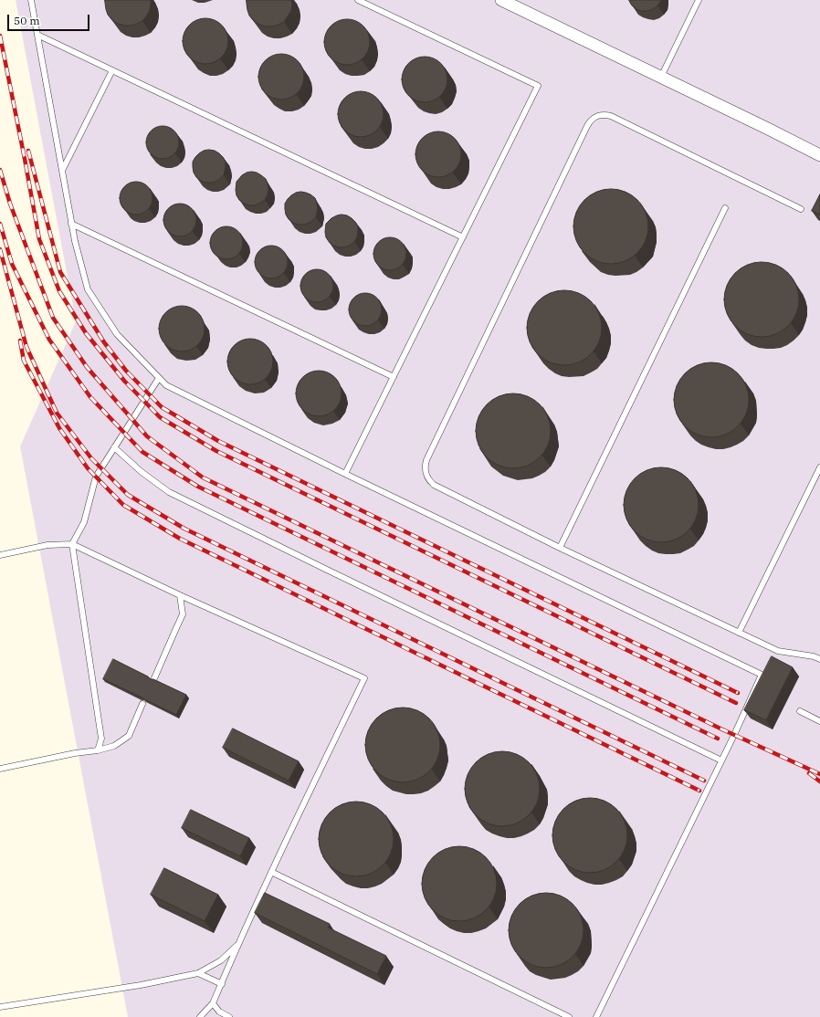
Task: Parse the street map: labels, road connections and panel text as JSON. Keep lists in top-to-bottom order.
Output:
{
  "scale_bar": "50 m"
}
